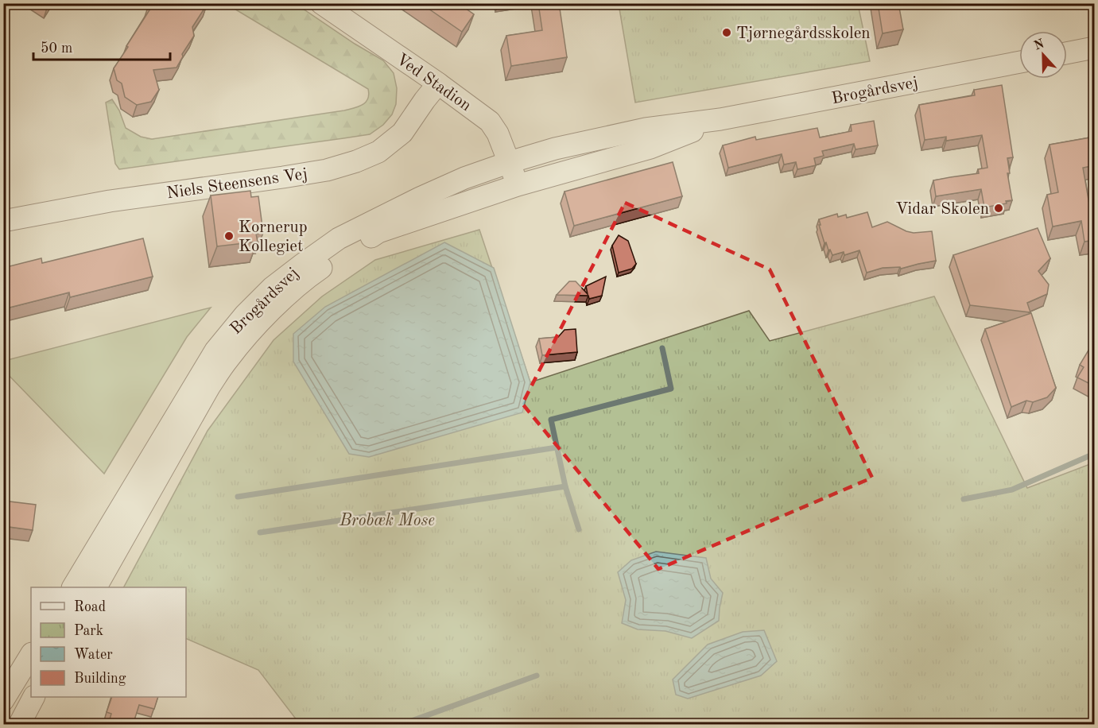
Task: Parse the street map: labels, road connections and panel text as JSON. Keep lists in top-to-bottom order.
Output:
{
  "streets": {
    "street": ["Ved Stadion", "Brogårdsvej", "Niels Steensens Vej"]
  },
  "crossings": [
    ["Ved Stadion", "Brogårdsvej"],
    ["Ved Stadion", "Niels Steensens Vej"]
  ],
  "parks": ["Brobæk Mose"],
  "places": ["Tjørnegårdsskolen", "Vidar Skolen", "Kornerup Kollegiet"],
  "legend": [
    "Road",
    "Park",
    "Water",
    "Building"
  ],
  "scale_bar": "50 m",
  "north": "top"
}
